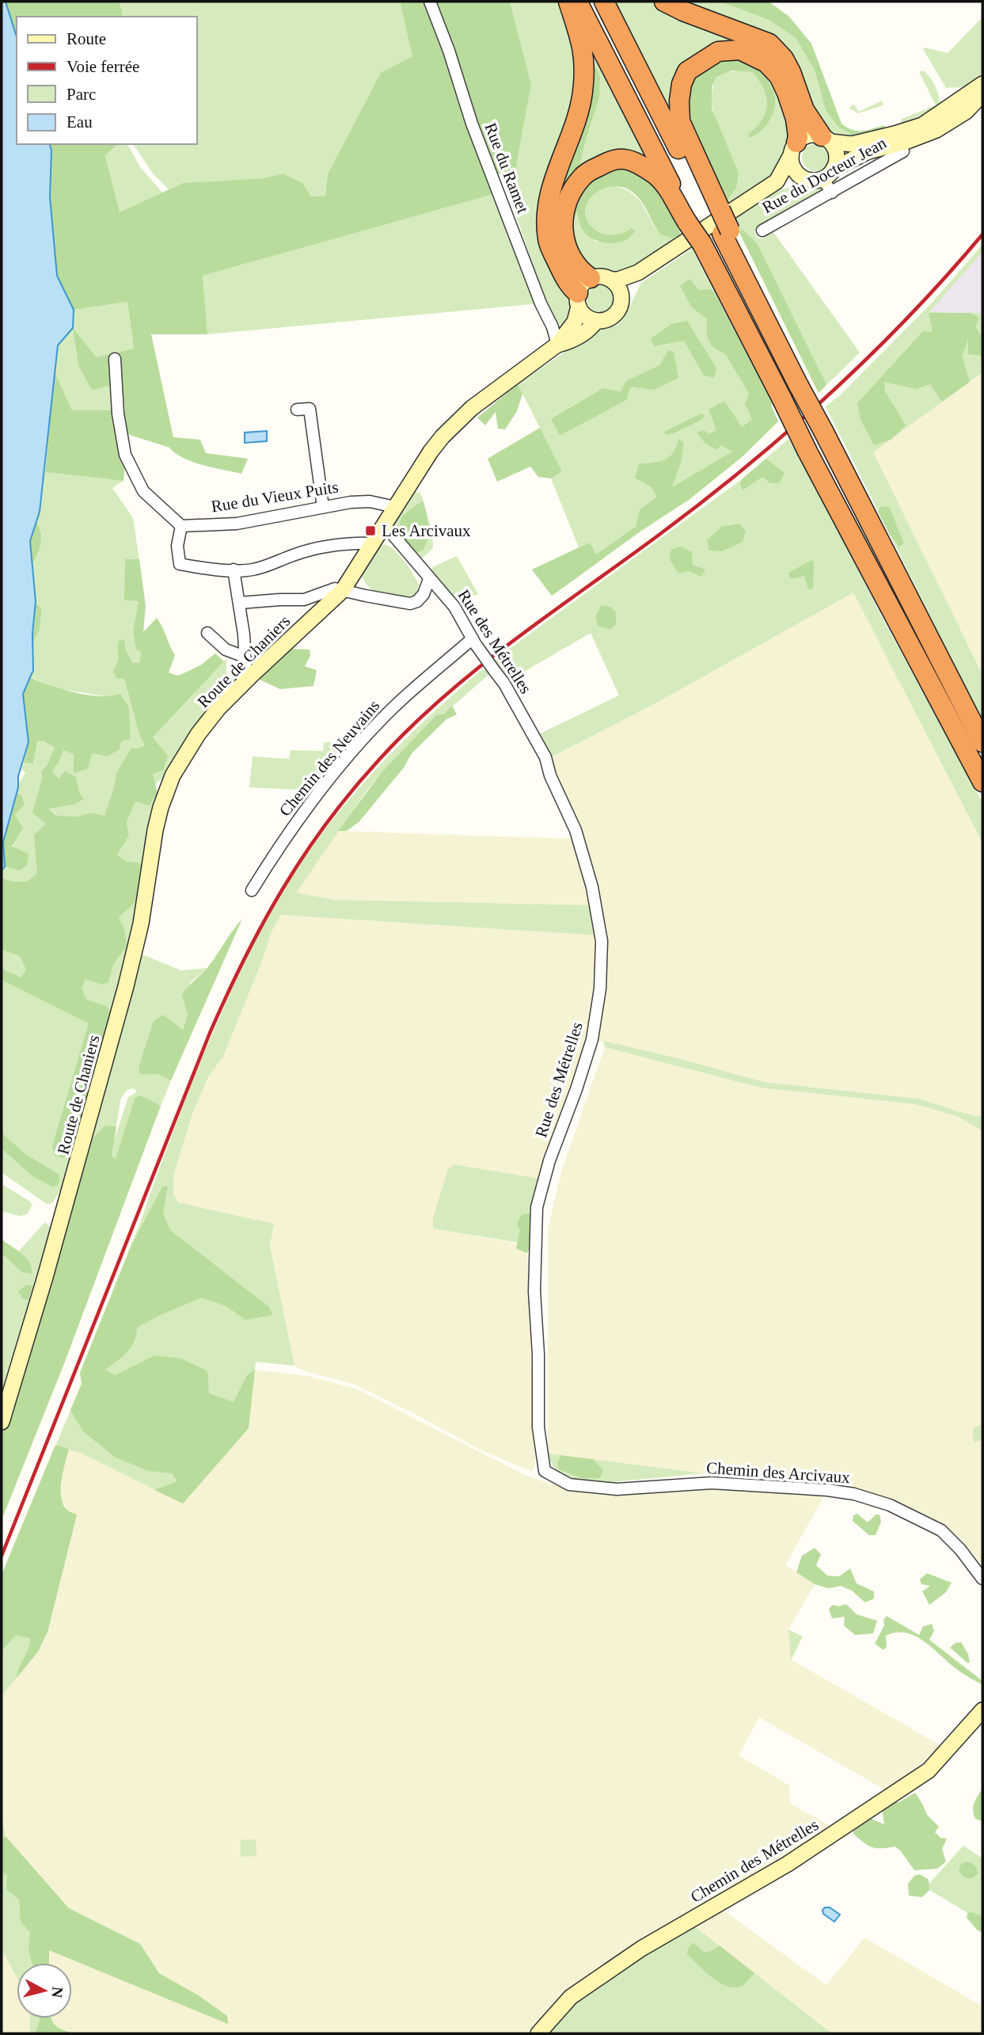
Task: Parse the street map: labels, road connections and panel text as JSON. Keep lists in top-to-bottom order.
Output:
{
  "streets": {
    "street": [
      "Rue du Ramet",
      "Rue du Docteur Jean",
      "Rue du Vieux Puits",
      "Rue des Métrelles",
      "Route de Chaniers",
      "Chemin des Neuvains",
      "Chemin des Arcivaux",
      "Chemin des Métrelles"
    ]
  },
  "crossings": [
    ["Rue du Ramet", "Route de Chaniers"],
    ["Rue du Vieux Puits", "Route de Chaniers"],
    ["Rue des Métrelles", "Route de Chaniers"],
    ["Rue des Métrelles", "Chemin des Neuvains"],
    ["Rue des Métrelles", "Chemin des Arcivaux"]
  ],
  "places": {
    "transit": ["Les Arcivaux"]
  },
  "legend": [
    "Route",
    "Voie ferrée",
    "Parc",
    "Eau"
  ],
  "north": "right"
}
